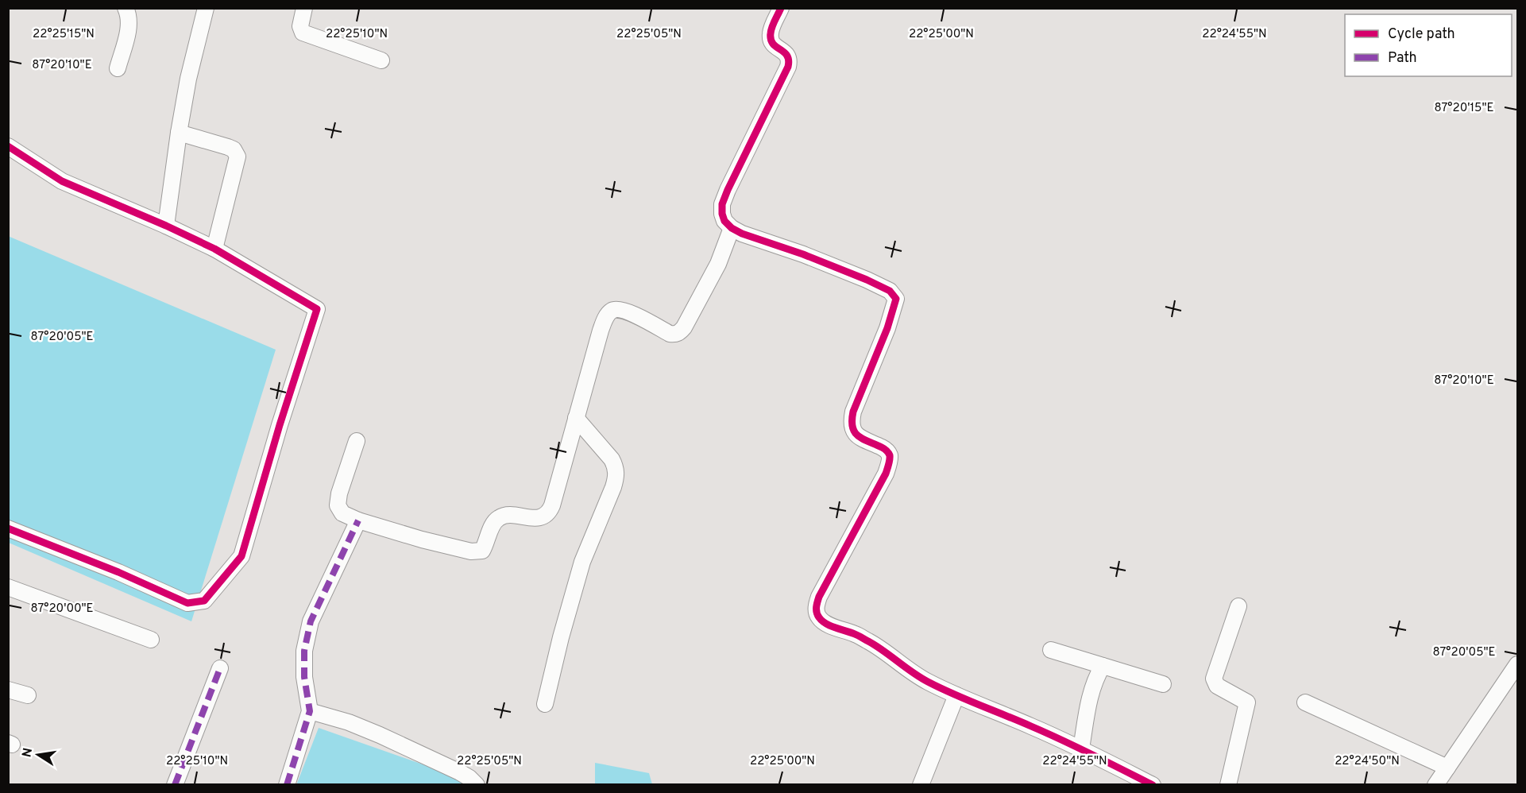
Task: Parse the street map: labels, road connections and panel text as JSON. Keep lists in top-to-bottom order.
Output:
{
  "legend": ["Cycle path", "Path"],
  "north": "left",
  "coordinates": [
    "22°25'15\"N",
    "22°25'10\"N",
    "22°25'05\"N",
    "22°25'00\"N",
    "22°24'55\"N",
    "87°20'10\"E",
    "87°20'15\"E",
    "87°20'05\"E",
    "87°20'00\"E",
    "22°24'50\"N"
  ]
}
